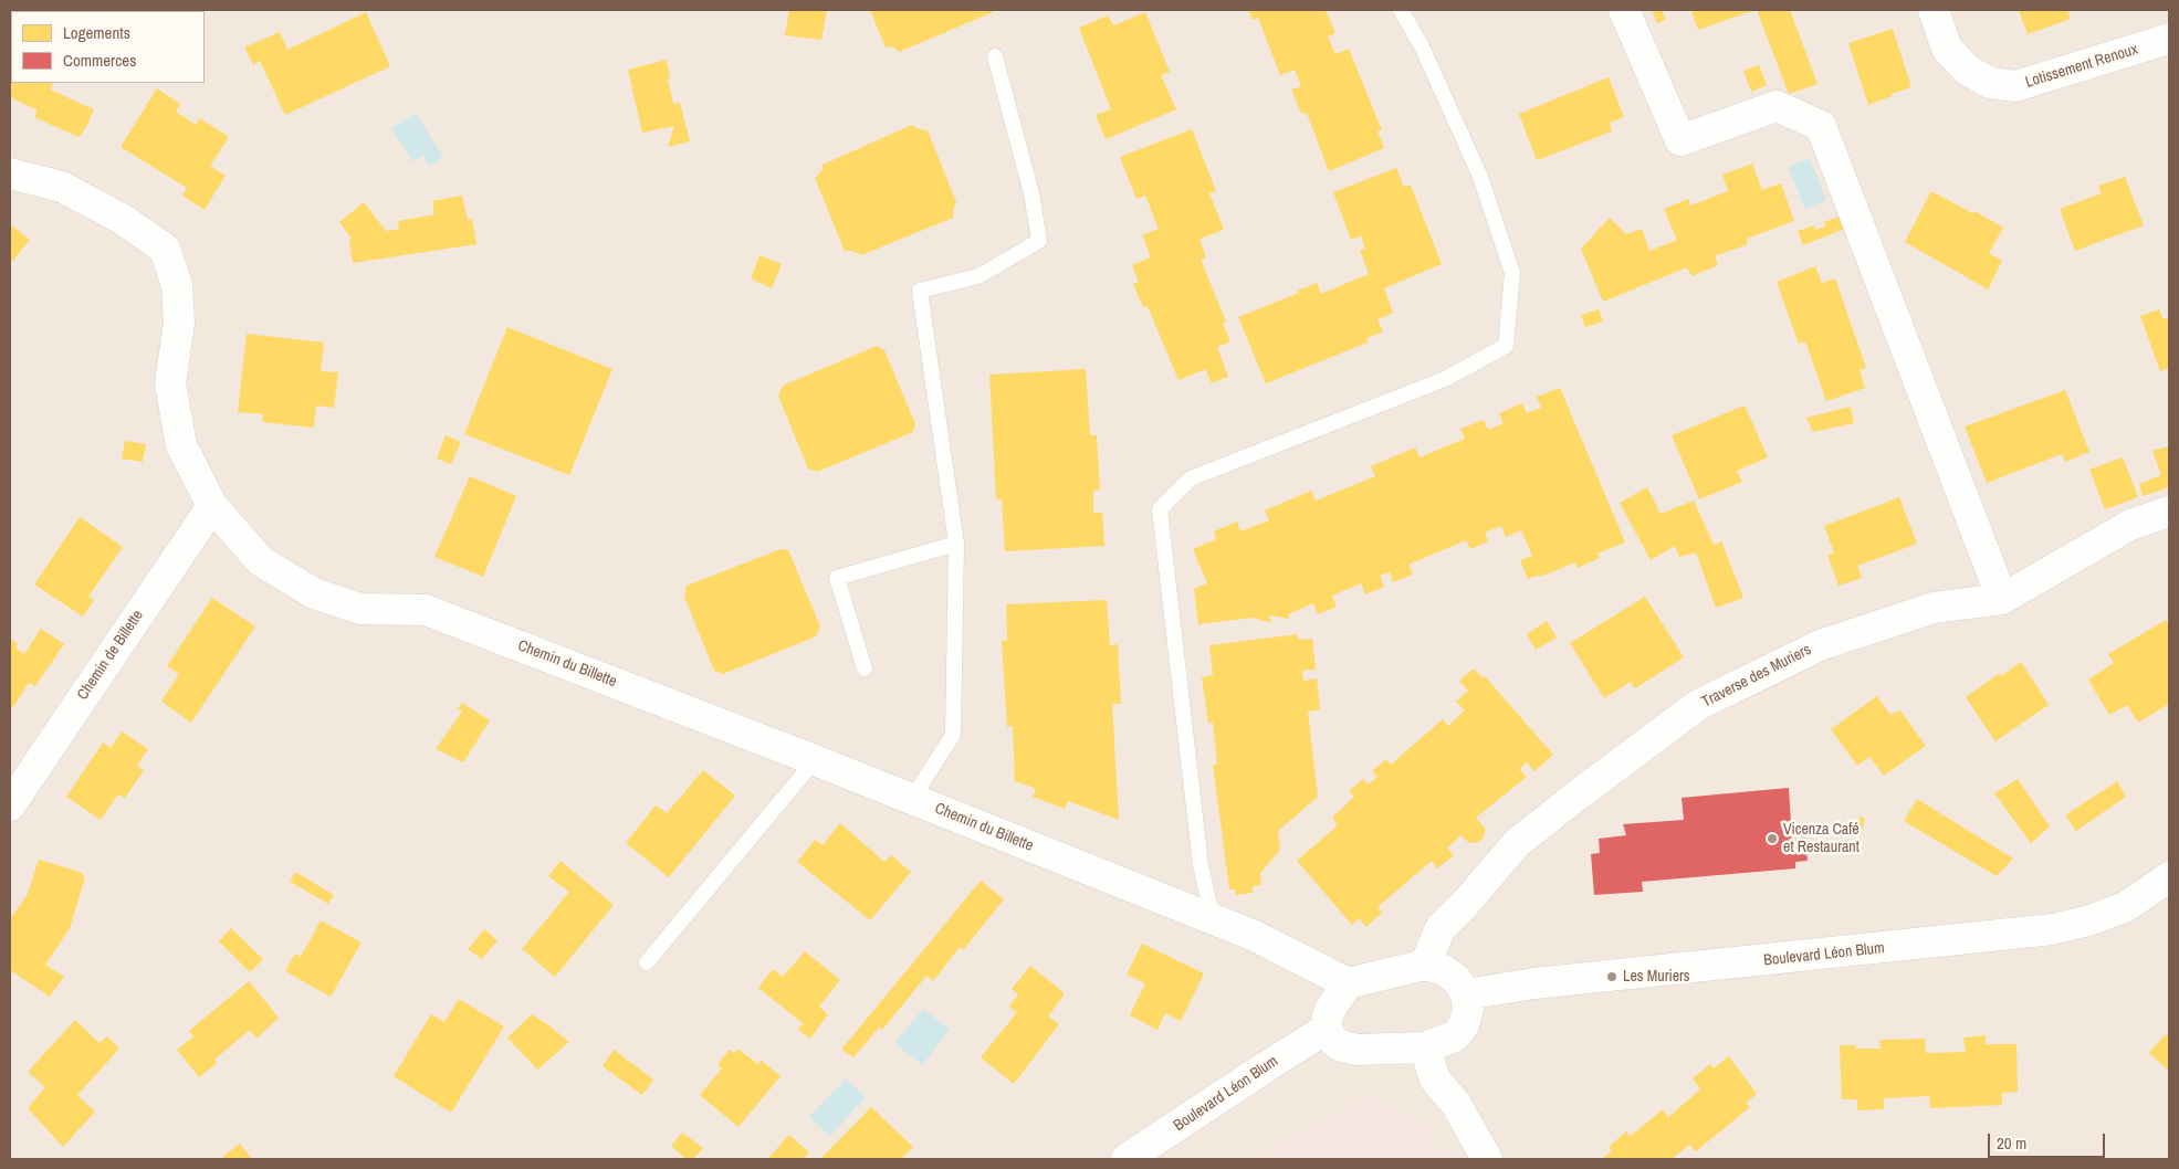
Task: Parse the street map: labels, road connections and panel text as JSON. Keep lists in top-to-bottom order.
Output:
{
  "streets": {
    "street": [
      "Lotissement Renoux",
      "Chemin de Billette",
      "Chemin du Billette",
      "Traverse des Muriers",
      "Boulevard Léon Blum"
    ]
  },
  "crossings": [
    ["Chemin de Billette", "Chemin du Billette"]
  ],
  "places": ["Vicenza Café et Restaurant", "Les Muriers"],
  "legend": ["Logements", "Commerces"],
  "scale_bar": "20 m"
}
